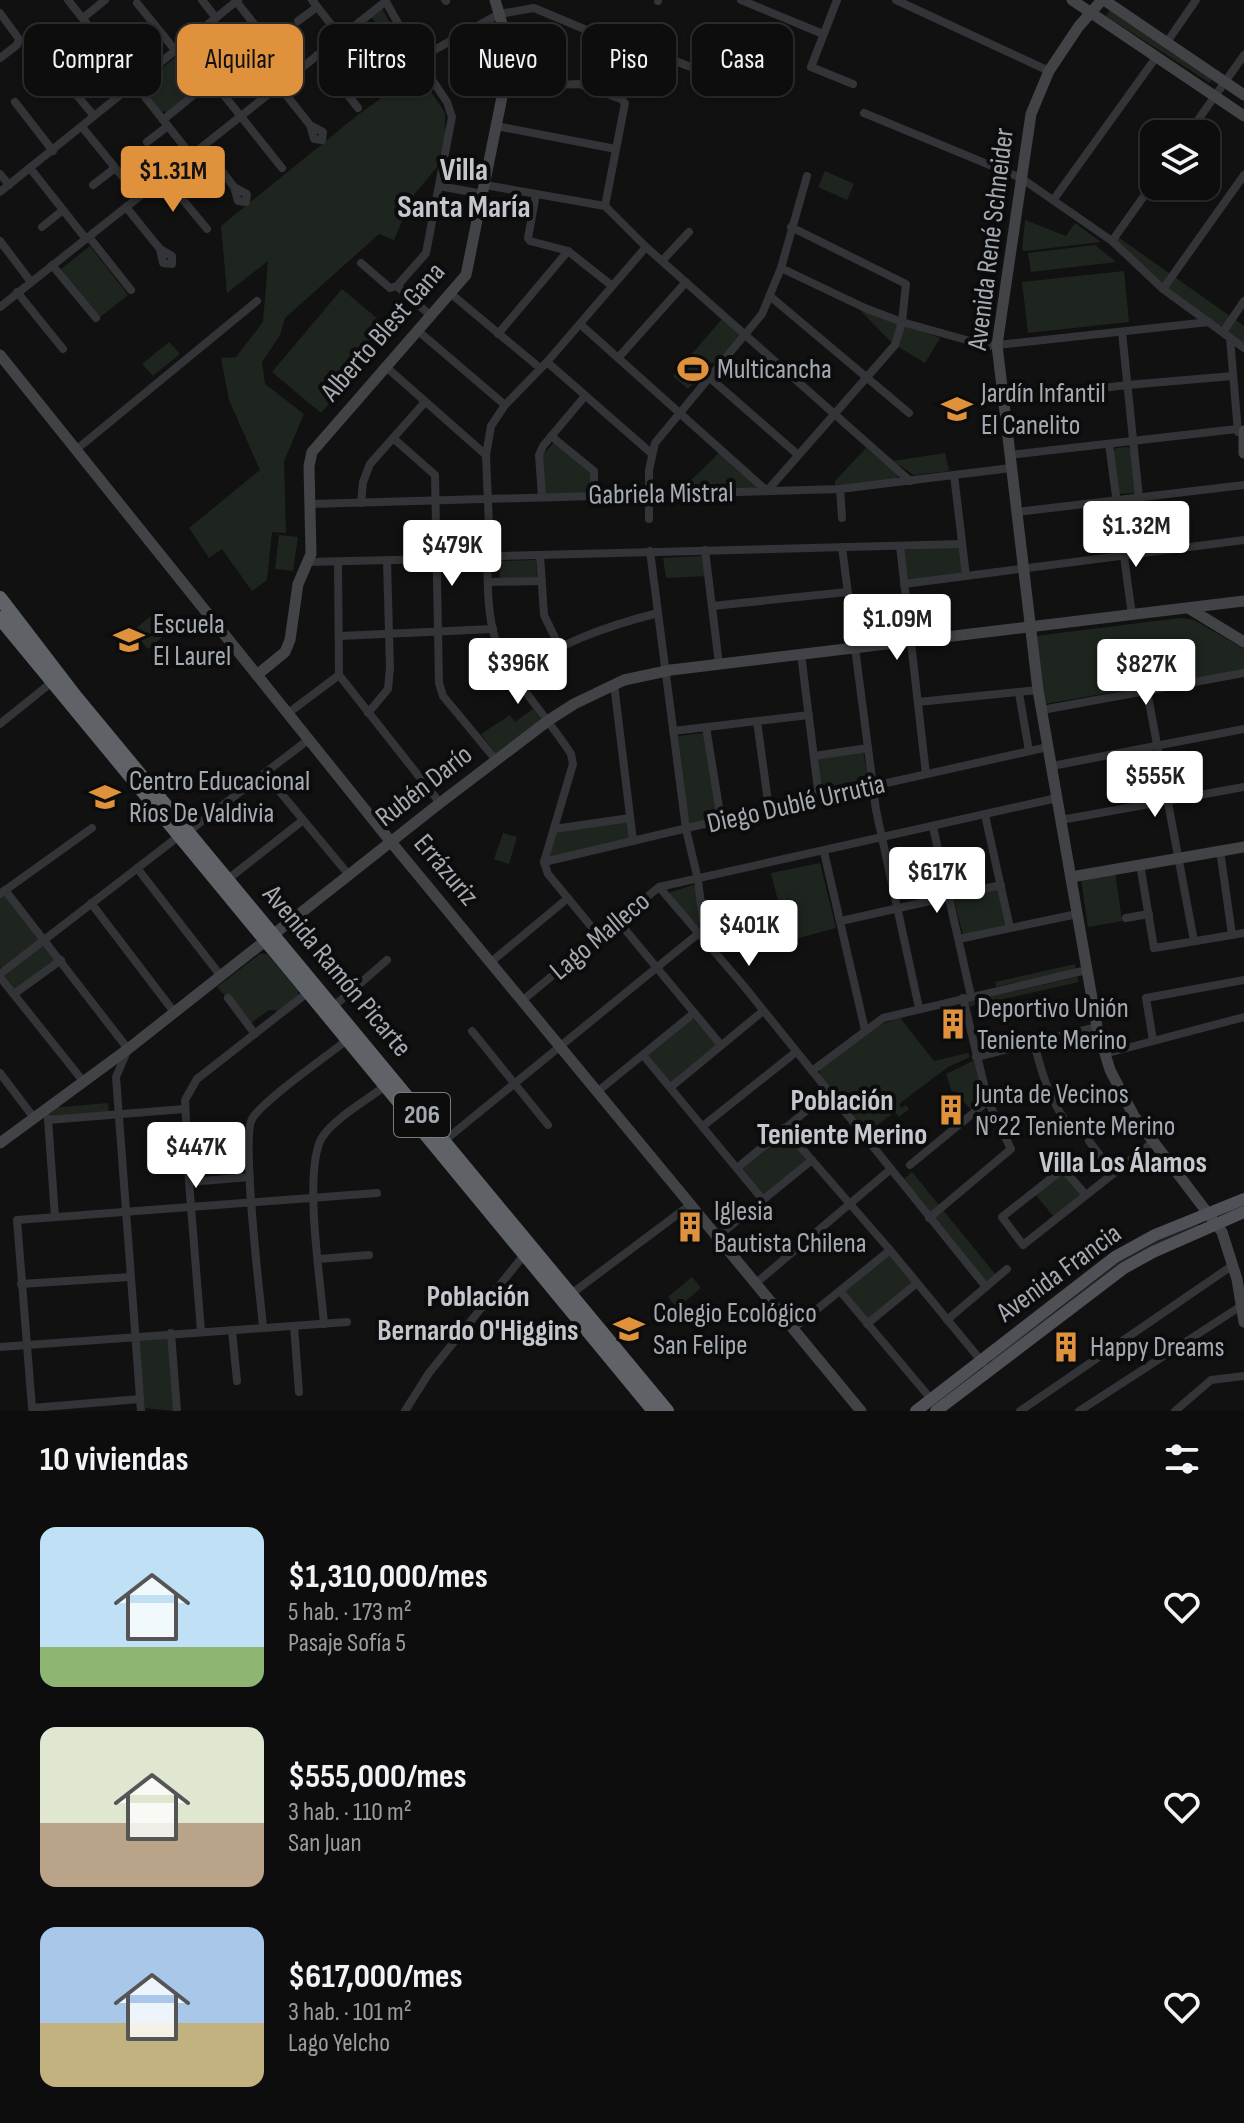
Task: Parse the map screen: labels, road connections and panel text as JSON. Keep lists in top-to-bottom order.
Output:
{
  "streets": {
    "highway": ["Avenida Ramón Picarte", "206"],
    "main road": ["Avenida Francia"],
    "street": [
      "Avenida René Schneider",
      "Alberto Blest Gana",
      "Gabriela Mistral",
      "Rubén Darío",
      "Diego Dublé Urrutia",
      "Errázuriz",
      "Lago Malleco"
    ]
  },
  "crossings": [
    ["Avenida René Schneider", "Gabriela Mistral"],
    ["Avenida René Schneider", "Rubén Darío"],
    ["Avenida René Schneider", "Diego Dublé Urrutia"],
    ["Avenida René Schneider", "Lago Malleco"],
    ["Avenida René Schneider", "Avenida Francia"],
    ["Alberto Blest Gana", "Gabriela Mistral"],
    ["Alberto Blest Gana", "Errázuriz"],
    ["Rubén Darío", "Errázuriz"],
    ["Rubén Darío", "Avenida Ramón Picarte"],
    ["Errázuriz", "Lago Malleco"]
  ],
  "districts": [
    "Villa Santa María",
    "Población Teniente Merino",
    "Villa Los Álamos",
    "Población Bernardo O'Higgins"
  ],
  "places": {
    "sports": ["Multicancha"],
    "school or university": [
      "Jardín Infantil El Canelito",
      "Escuela El Laurel",
      "Centro Educacional Ríos De Valdivia",
      "Colegio Ecológico San Felipe"
    ],
    "building": [
      "Deportivo Unión Teniente Merino",
      "Junta de Vecinos N°22 Teniente Merino",
      "Iglesia Bautista Chilena",
      "Happy Dreams"
    ]
  },
  "page": {
    "chip": [
      "Comprar",
      "Alquilar",
      "Filtros",
      "Nuevo",
      "Piso",
      "Casa"
    ],
    "price": [
      "$1.31M",
      "$1.32M",
      "$479K",
      "$1.09M",
      "$396K",
      "$827K",
      "$555K",
      "$617K",
      "$401K",
      "$447K"
    ],
    "heading": "10 viviendas",
    "list": [
      {
        "name": "$1,310,000/mes",
        "note": "5 hab. · 173 m² · Pasaje Sofía 5"
      },
      {
        "name": "$555,000/mes",
        "note": "3 hab. · 110 m² · San Juan"
      },
      {
        "name": "$617,000/mes",
        "note": "3 hab. · 101 m² · Lago Yelcho"
      }
    ]
  }
}
